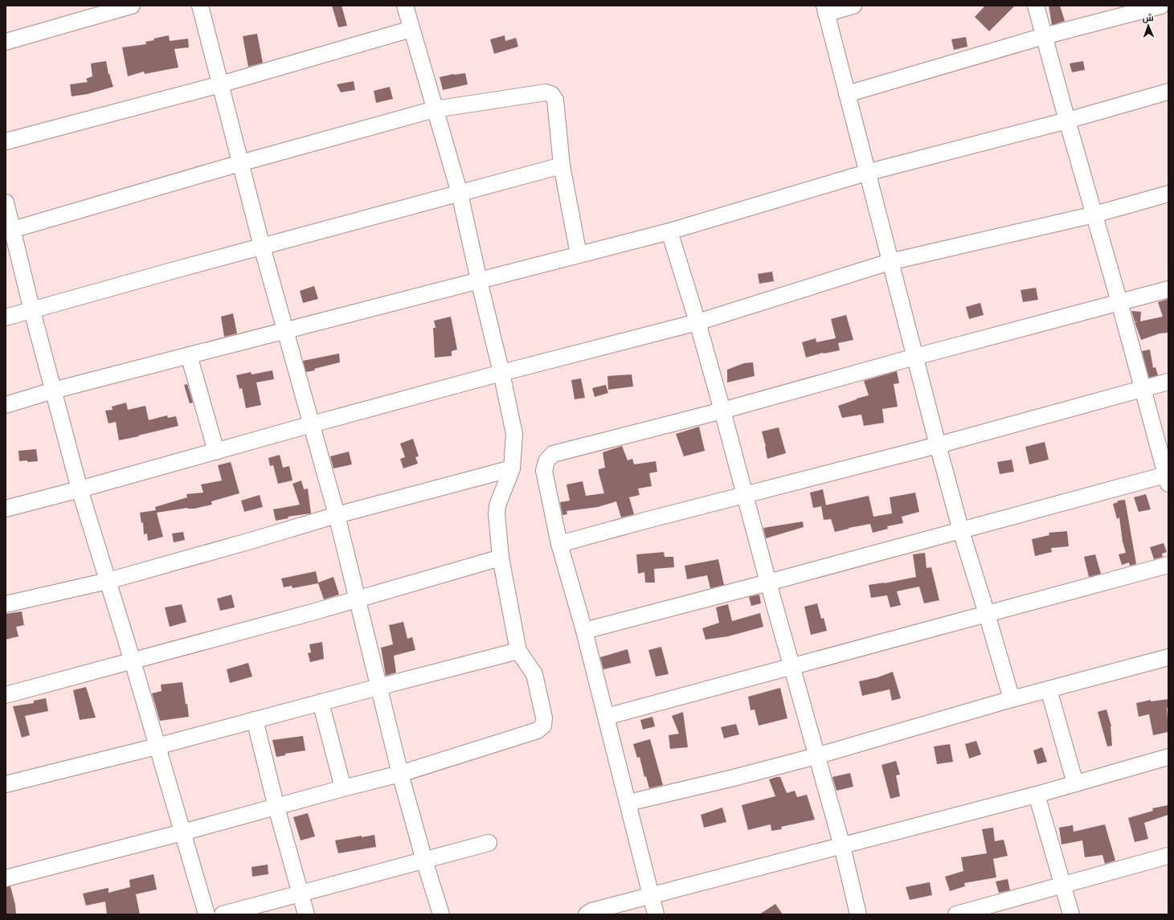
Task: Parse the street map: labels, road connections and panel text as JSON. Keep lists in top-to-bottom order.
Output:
{
  "north": "top"
}
